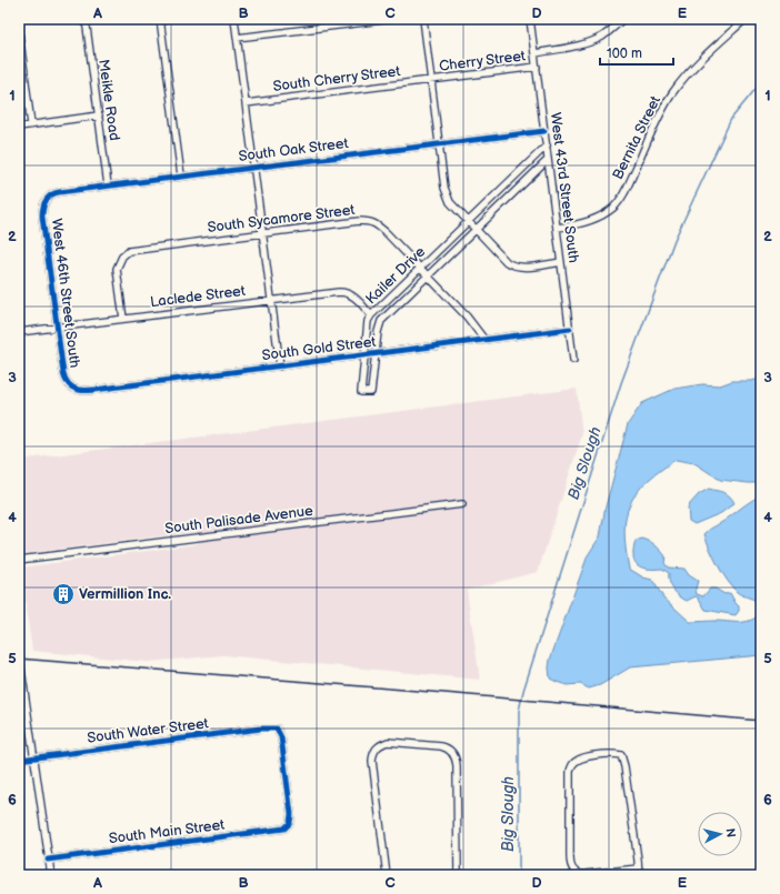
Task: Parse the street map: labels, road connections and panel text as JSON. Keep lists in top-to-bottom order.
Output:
{
  "streets": {
    "street": [
      "Cherry Street",
      "South Cherry Street",
      "Meikle Road",
      "Bernita Street",
      "South Oak Street",
      "West 43rd Street South",
      "South Sycamore Street",
      "Kailer Drive",
      "West 46th Street South",
      "Laclede Street",
      "South Gold Street",
      "South Palisade Avenue",
      "South Water Street",
      "South Main Street"
    ]
  },
  "crossings": [
    ["Cherry Street", "South Cherry Street"],
    ["Cherry Street", "West 43rd Street South"],
    ["Meikle Road", "South Oak Street"],
    ["Bernita Street", "West 43rd Street South"],
    ["South Oak Street", "West 43rd Street South"],
    ["South Oak Street", "West 46th Street South"],
    ["West 43rd Street South", "Kailer Drive"],
    ["West 43rd Street South", "South Gold Street"],
    ["South Sycamore Street", "Kailer Drive"],
    ["South Sycamore Street", "Laclede Street"],
    ["South Sycamore Street", "South Gold Street"],
    ["Kailer Drive", "Laclede Street"],
    ["Kailer Drive", "South Gold Street"],
    ["West 46th Street South", "Laclede Street"],
    ["West 46th Street South", "South Gold Street"],
    ["South Water Street", "South Main Street"]
  ],
  "water": ["Big Slough"],
  "places": {
    "building": ["Vermillion Inc."]
  },
  "scale_bar": "100 m",
  "north": "right",
  "grid": {
    "columns": [
      "A",
      "B",
      "C",
      "D",
      "E"
    ],
    "rows": [
      "1",
      "2",
      "3",
      "4",
      "5",
      "6"
    ]
  }
}
